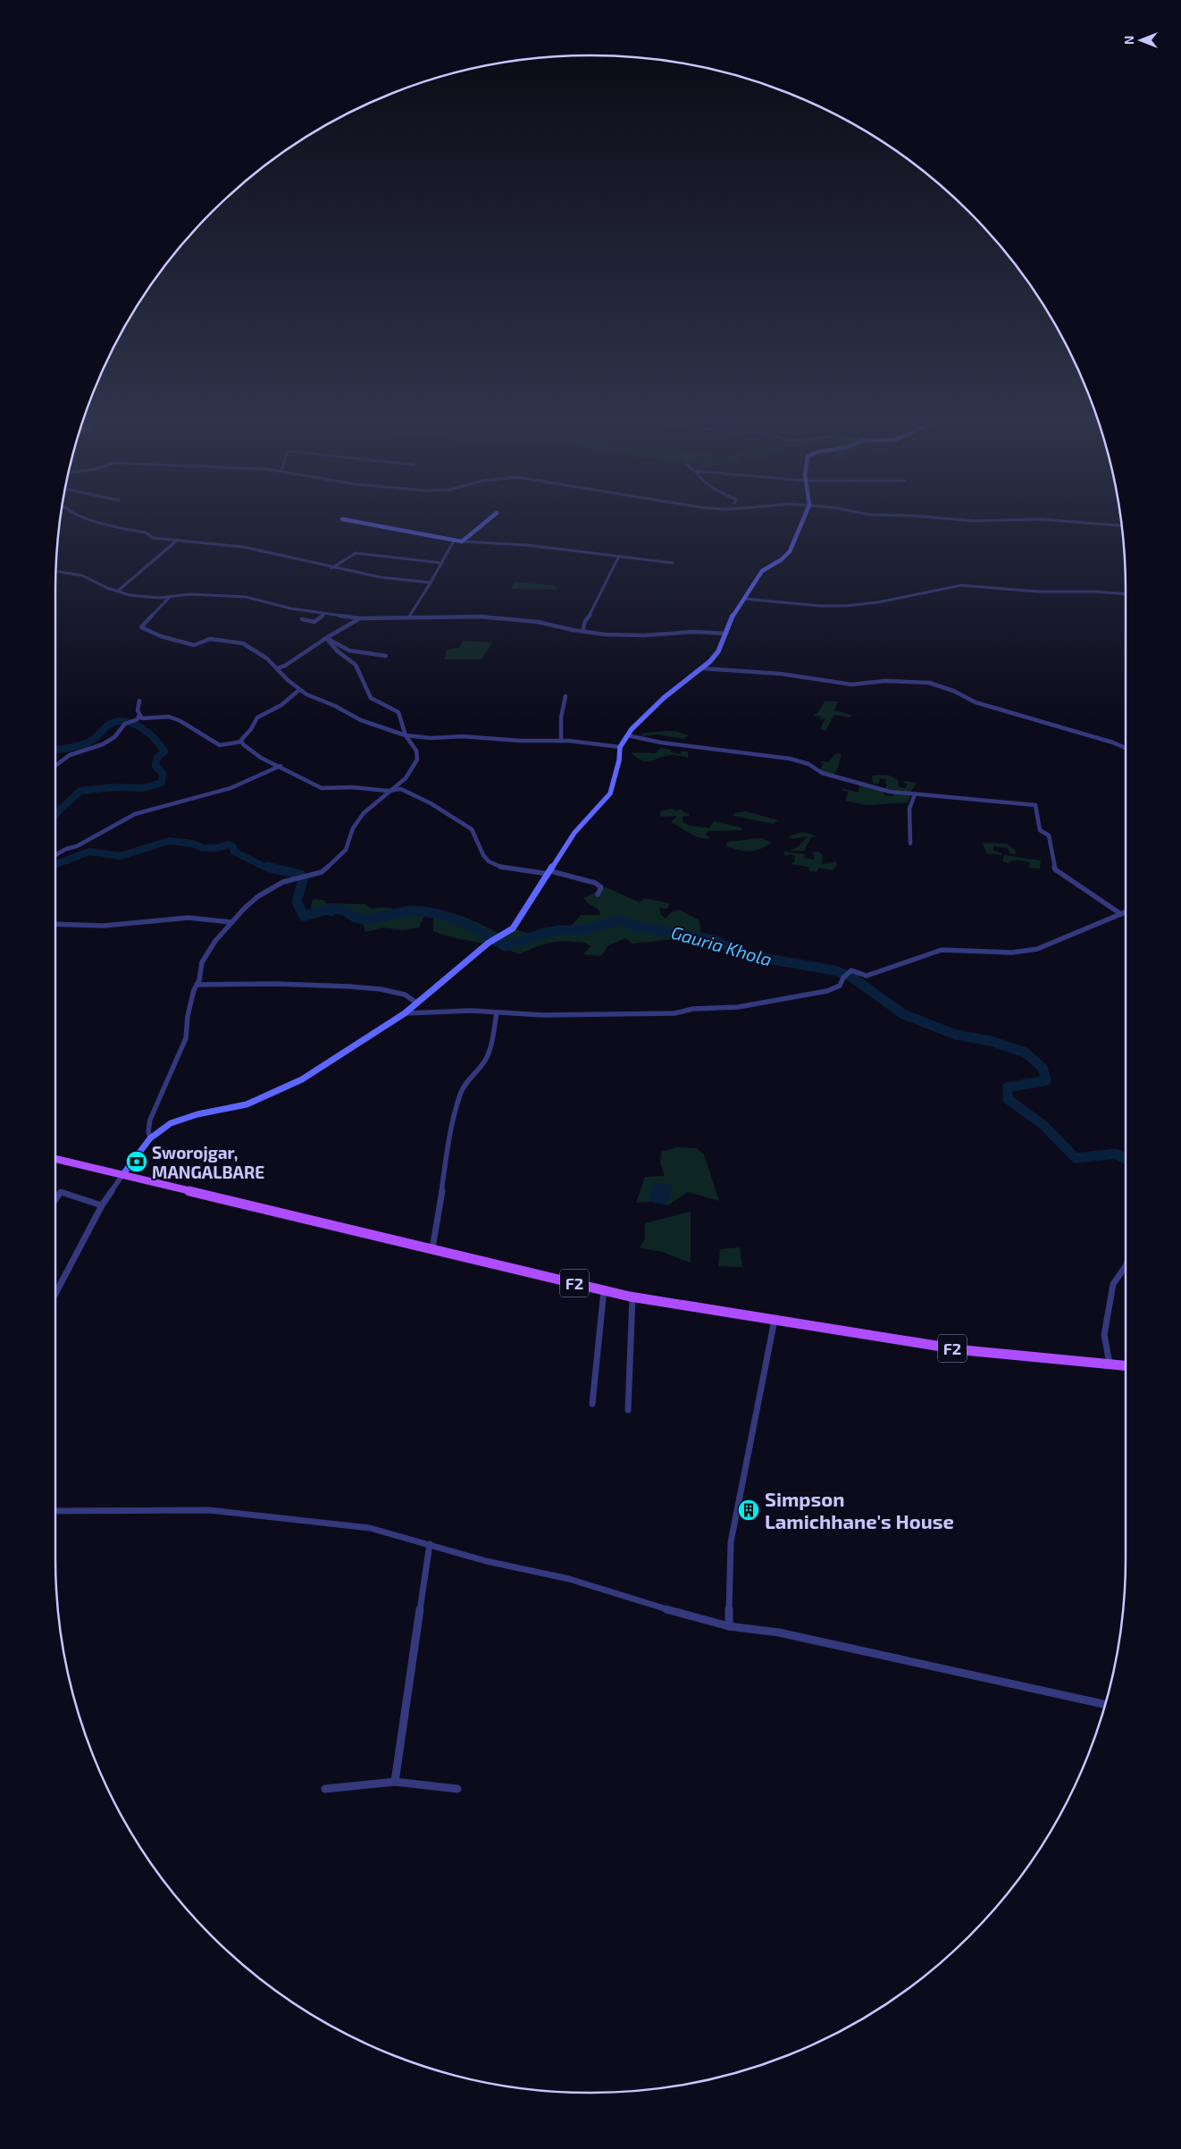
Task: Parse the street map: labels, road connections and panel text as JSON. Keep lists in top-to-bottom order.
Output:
{
  "streets": {
    "main road": ["F2"]
  },
  "water": ["Gauria Khola"],
  "places": {
    "bank": ["Sworojgar, MANGALBARE"],
    "building": ["Simpson Lamichhane's House"]
  },
  "north": "left"
}
